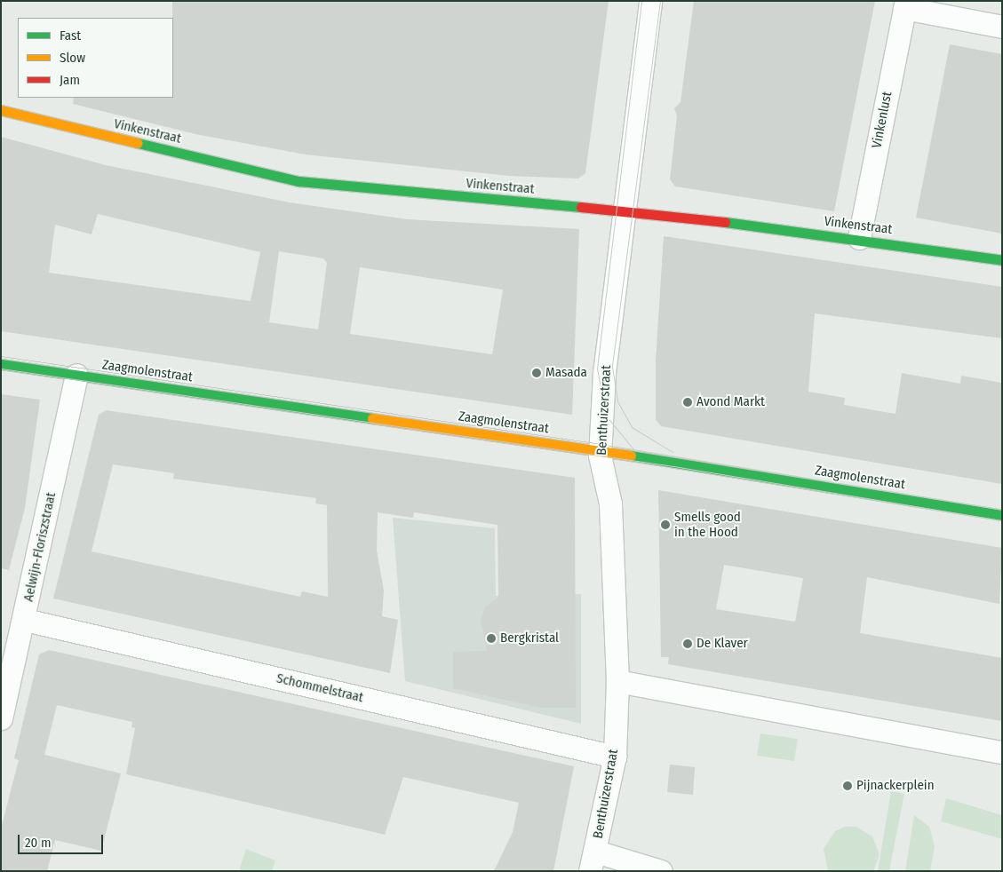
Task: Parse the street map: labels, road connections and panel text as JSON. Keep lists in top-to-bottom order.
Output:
{
  "streets": {
    "street": [
      "Vinkenlust",
      "Vinkenstraat",
      "Zaagmolenstraat",
      "Benthuizerstraat",
      "Aelwijn-Floriszstraat",
      "Schommelstraat"
    ]
  },
  "crossings": [
    ["Vinkenlust", "Vinkenstraat"],
    ["Vinkenstraat", "Benthuizerstraat"],
    ["Zaagmolenstraat", "Benthuizerstraat"],
    ["Zaagmolenstraat", "Aelwijn-Floriszstraat"],
    ["Benthuizerstraat", "Schommelstraat"],
    ["Aelwijn-Floriszstraat", "Schommelstraat"]
  ],
  "places": [
    "Masada",
    "Avond Markt",
    "Smells good in the Hood",
    "Bergkristal",
    "De Klaver",
    "Pijnackerplein"
  ],
  "legend": ["Fast", "Slow", "Jam"],
  "scale_bar": "20 m"
}
